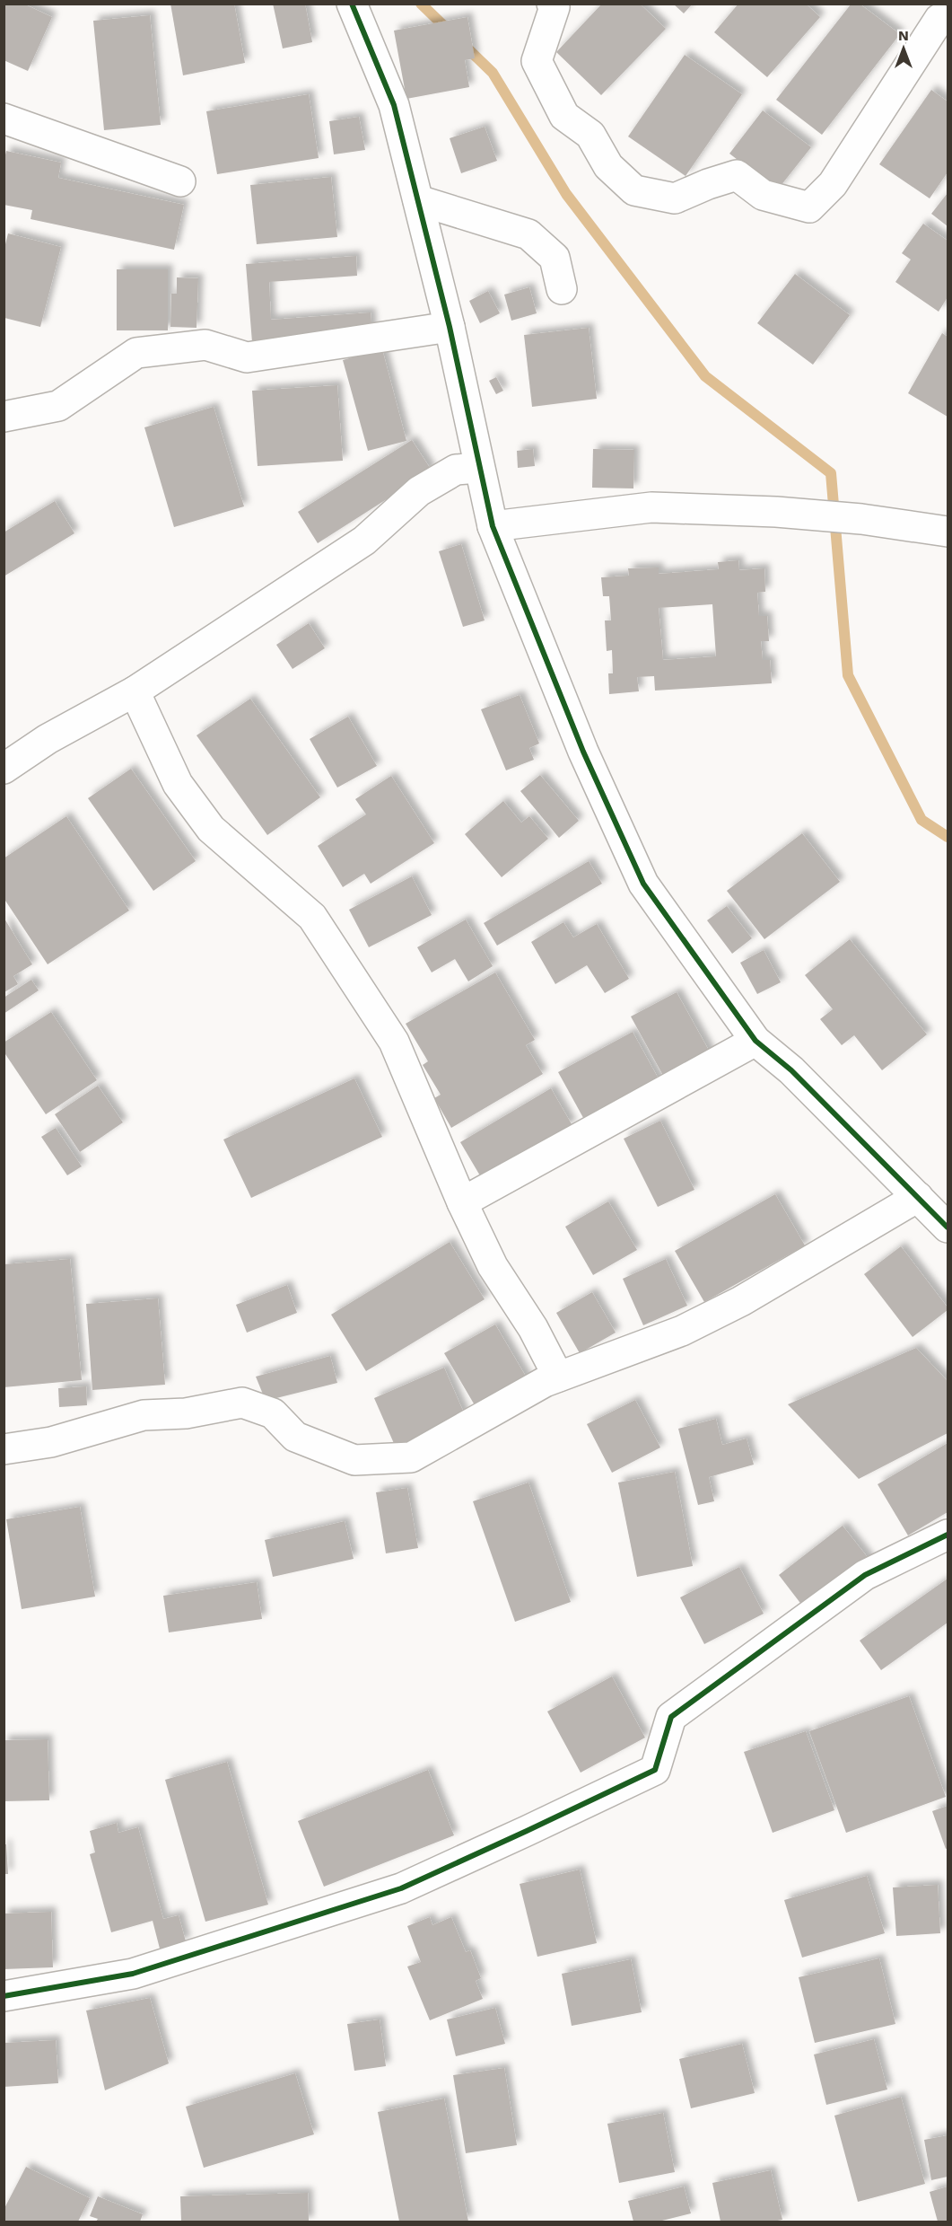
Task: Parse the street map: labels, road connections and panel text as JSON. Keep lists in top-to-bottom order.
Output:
{
  "north": "top"
}
